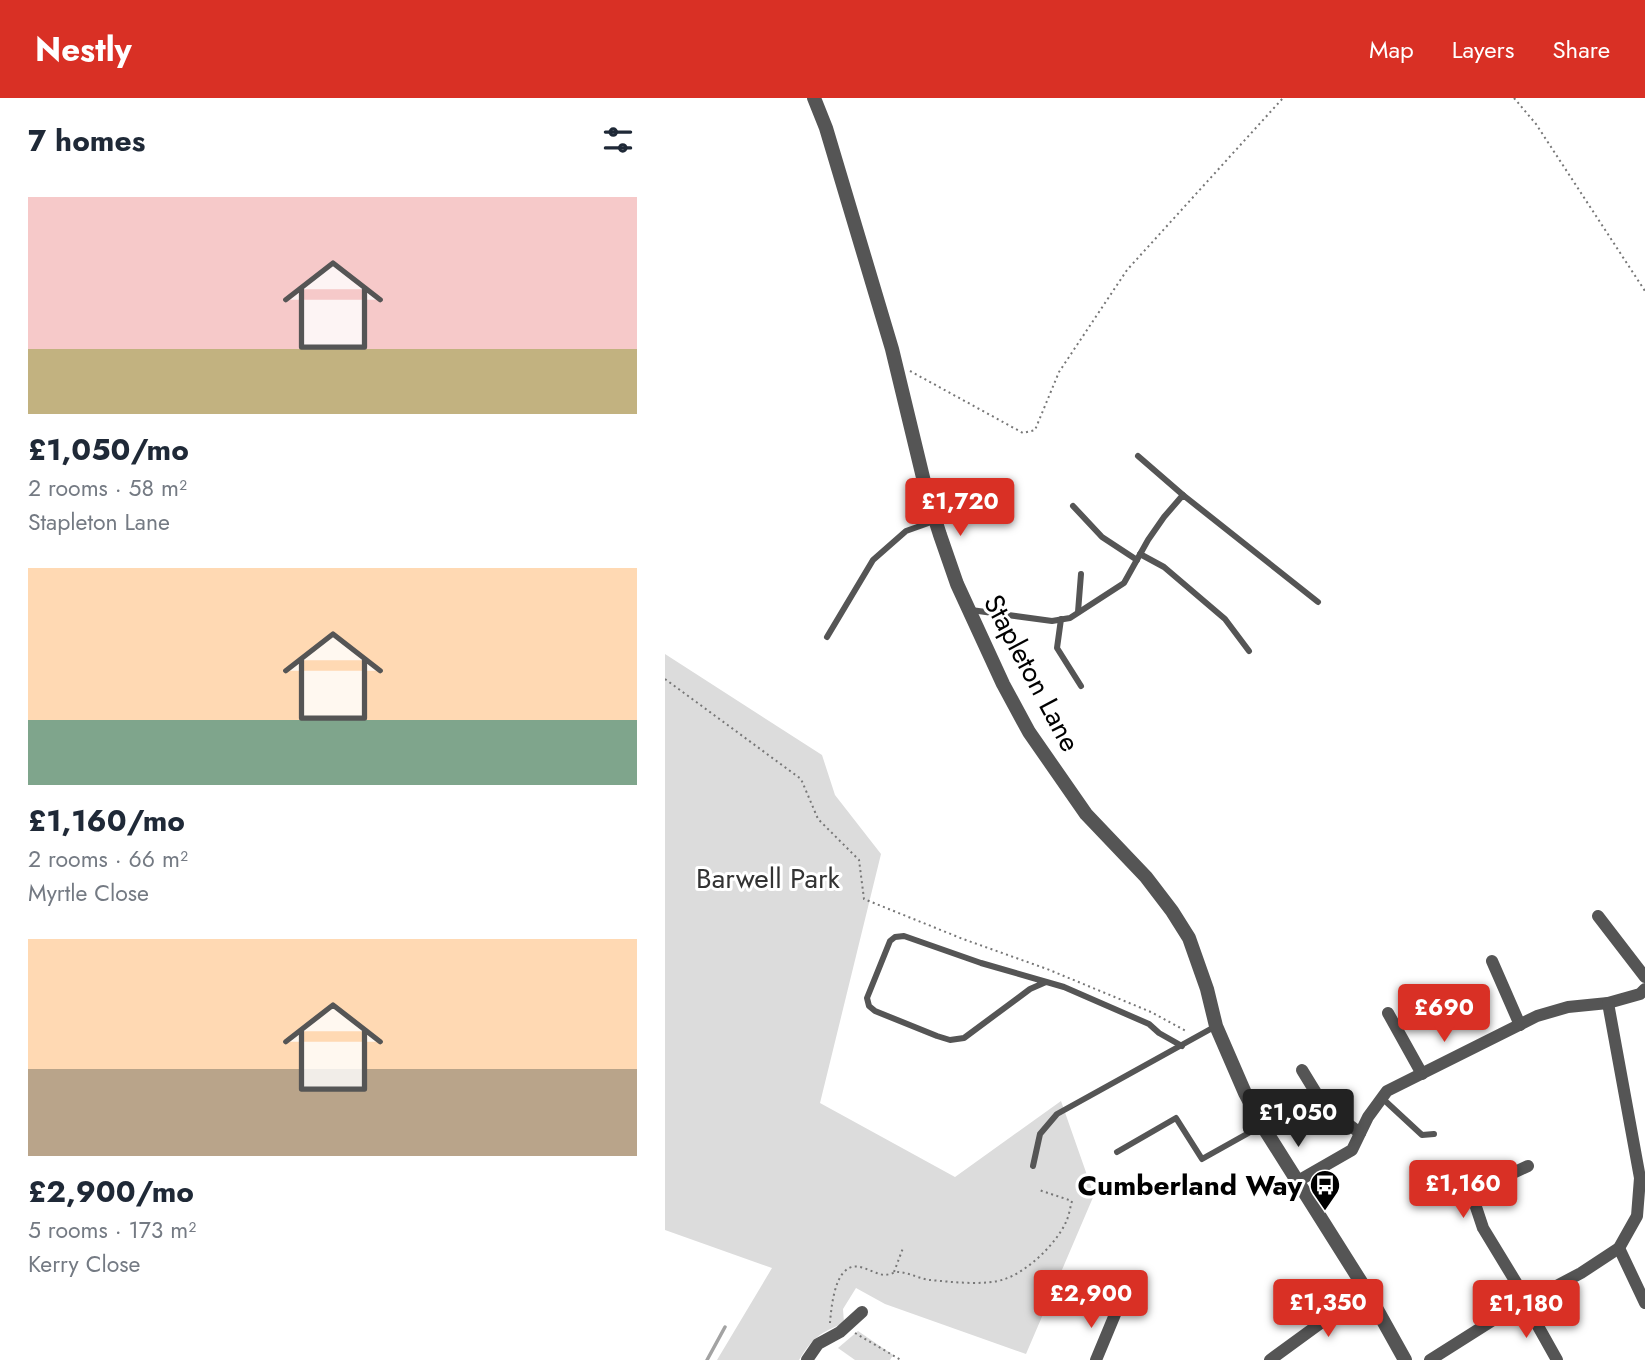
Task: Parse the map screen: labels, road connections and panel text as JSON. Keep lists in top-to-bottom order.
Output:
{
  "streets": {
    "street": ["Stapleton Lane"]
  },
  "parks": ["Barwell Park"],
  "places": {
    "bus stop": ["Cumberland Way"]
  },
  "page": {
    "header": "Nestly",
    "nav": ["Map", "Layers", "Share"],
    "heading": "7 homes",
    "list": [
      {
        "name": "£1,050/mo",
        "note": "2 rooms · 58 m² · Stapleton Lane"
      },
      {
        "name": "£1,160/mo",
        "note": "2 rooms · 66 m² · Myrtle Close"
      },
      {
        "name": "£2,900/mo",
        "note": "5 rooms · 173 m² · Kerry Close"
      }
    ],
    "price": [
      "£1,720",
      "£690",
      "£1,050",
      "£1,160",
      "£2,900",
      "£1,350",
      "£1,180"
    ]
  }
}
